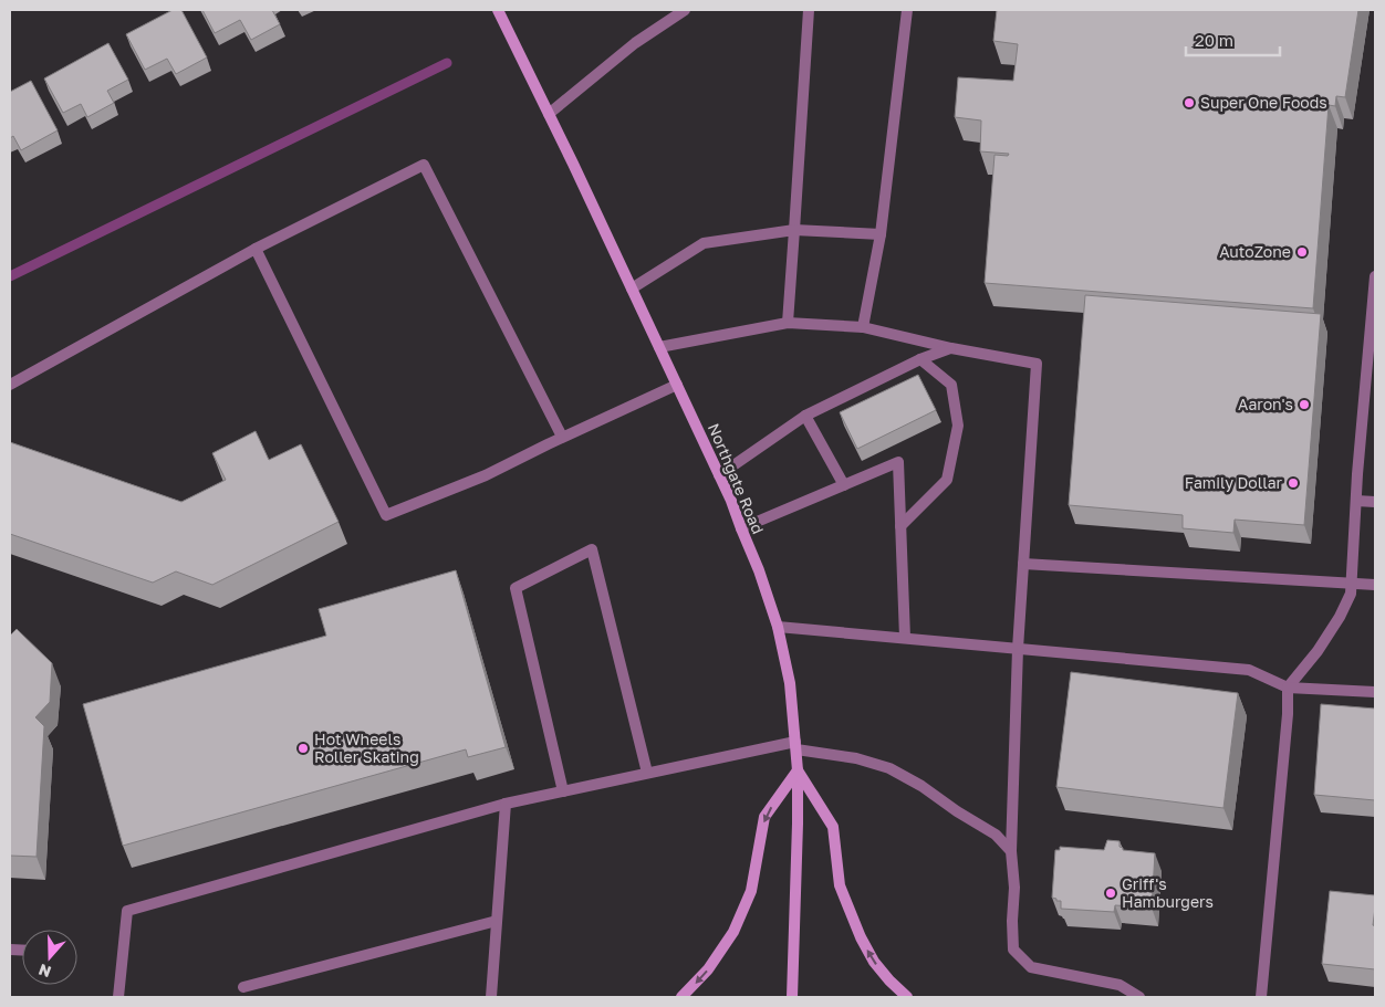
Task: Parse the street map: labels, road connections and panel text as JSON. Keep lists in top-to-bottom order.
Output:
{
  "streets": {
    "main road": ["Northgate Road"]
  },
  "places": [
    "Super One Foods",
    "AutoZone",
    "Aaron's",
    "Family Dollar",
    "Hot Wheels Roller Skating",
    "Griff's Hamburgers"
  ],
  "scale_bar": "20 m",
  "north": "bottom"
}
